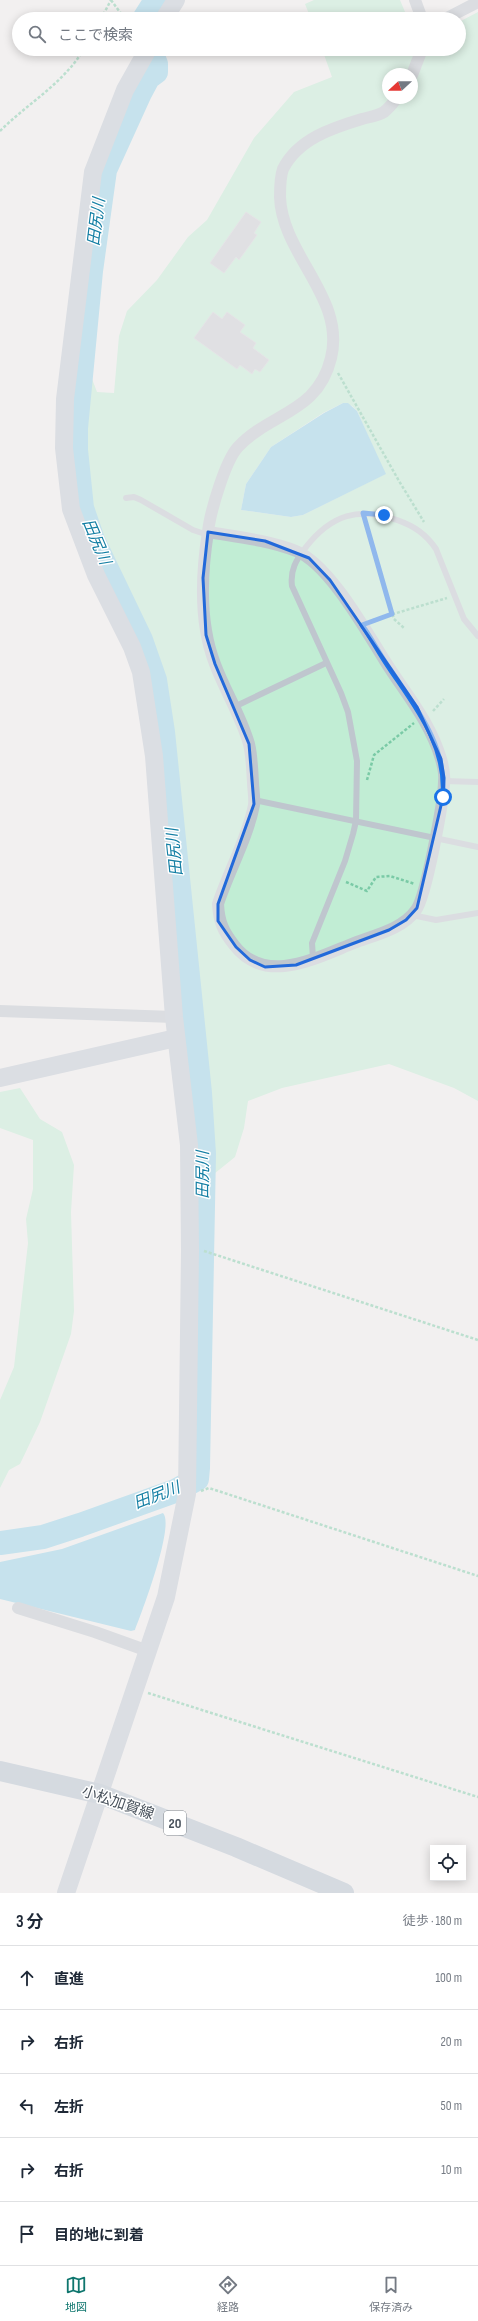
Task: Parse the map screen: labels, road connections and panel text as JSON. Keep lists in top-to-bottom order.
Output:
{
  "streets": {
    "main road": ["小松加賀線", "20"]
  },
  "water": ["田尻川"],
  "north": "left",
  "page": {
    "search": "ここで検索",
    "heading": ["3 分", "徒歩 · 180 m"],
    "list": [
      ["直進", "100 m"],
      ["右折", "20 m"],
      ["左折", "50 m"],
      ["右折", "10 m"],
      "目的地に到着"
    ],
    "nav": ["地図", "経路", "保存済み"]
  }
}
